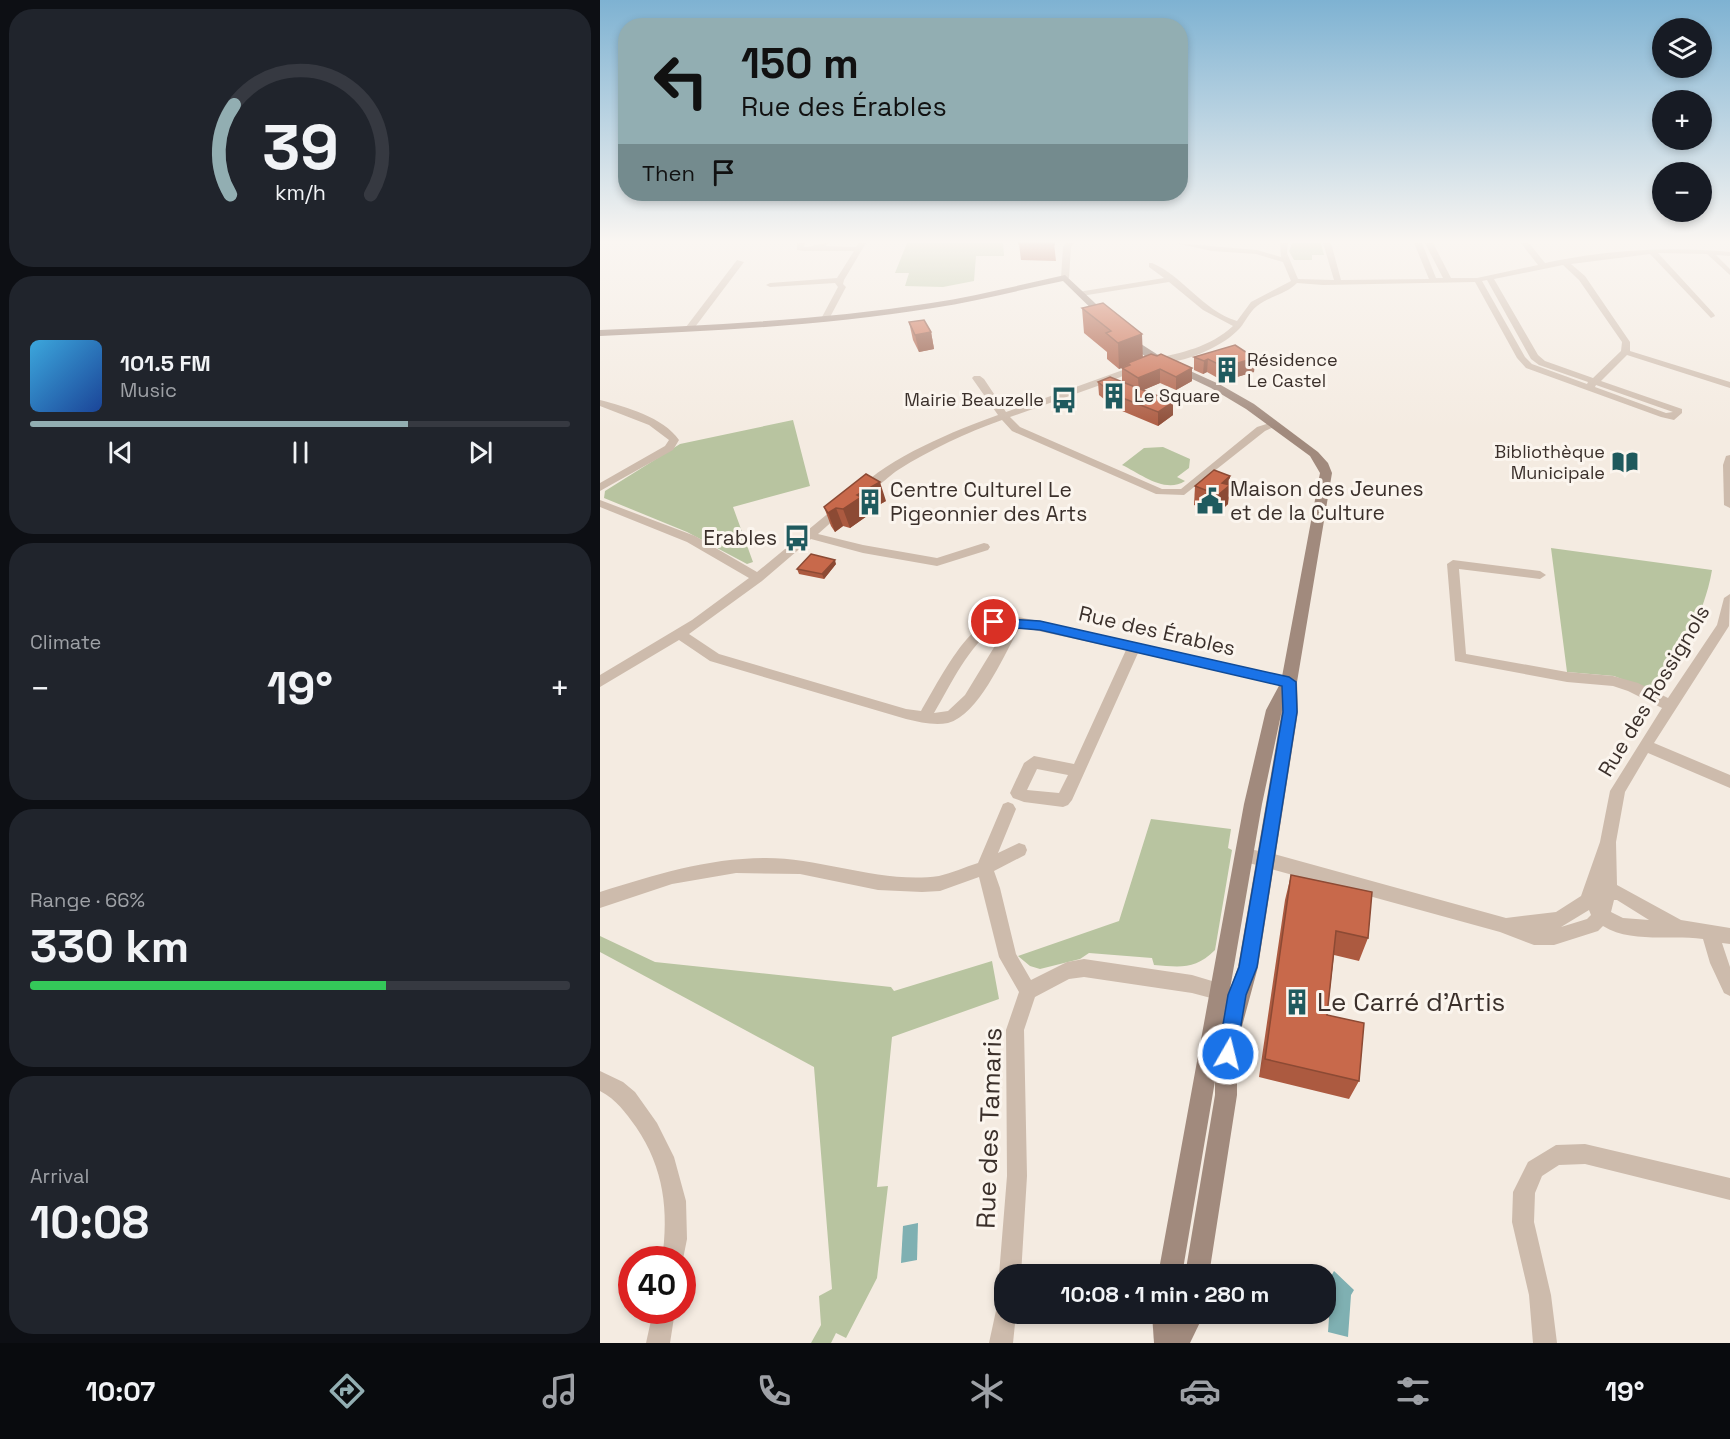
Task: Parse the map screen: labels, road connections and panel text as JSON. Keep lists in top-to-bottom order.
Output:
{
  "streets": {
    "street": ["Rue des Érables", "Rue des Rossignols", "Rue des Tamaris"]
  },
  "places": {
    "building": [
      "Résidence Le Castel",
      "Le Square",
      "Centre Culturel Le Pigeonnier des Arts",
      "Le Carré d'Artis"
    ],
    "bus stop": ["Mairie Beauzelle", "Erables"],
    "library": ["Bibliothèque Municipale"],
    "public building": ["Maison des Jeunes et de la Culture"]
  },
  "page": {
    "map_buttons": ["+", "−"],
    "turn": ["150 m", "Rue des Érables"],
    "then": "Then",
    "song": ["101.5 FM", "Music"],
    "tile": [
      "Climate",
      ["Range · 66%", "330 km"],
      ["Arrival", "10:08"]
    ],
    "heat": ["−", "19°", "+"],
    "limit": "40",
    "trip": "10:08 · 1 min · 280 m",
    "tabs": ["10:07", "19°"],
    "gauge": ["39", "km/h"]
  }
}
